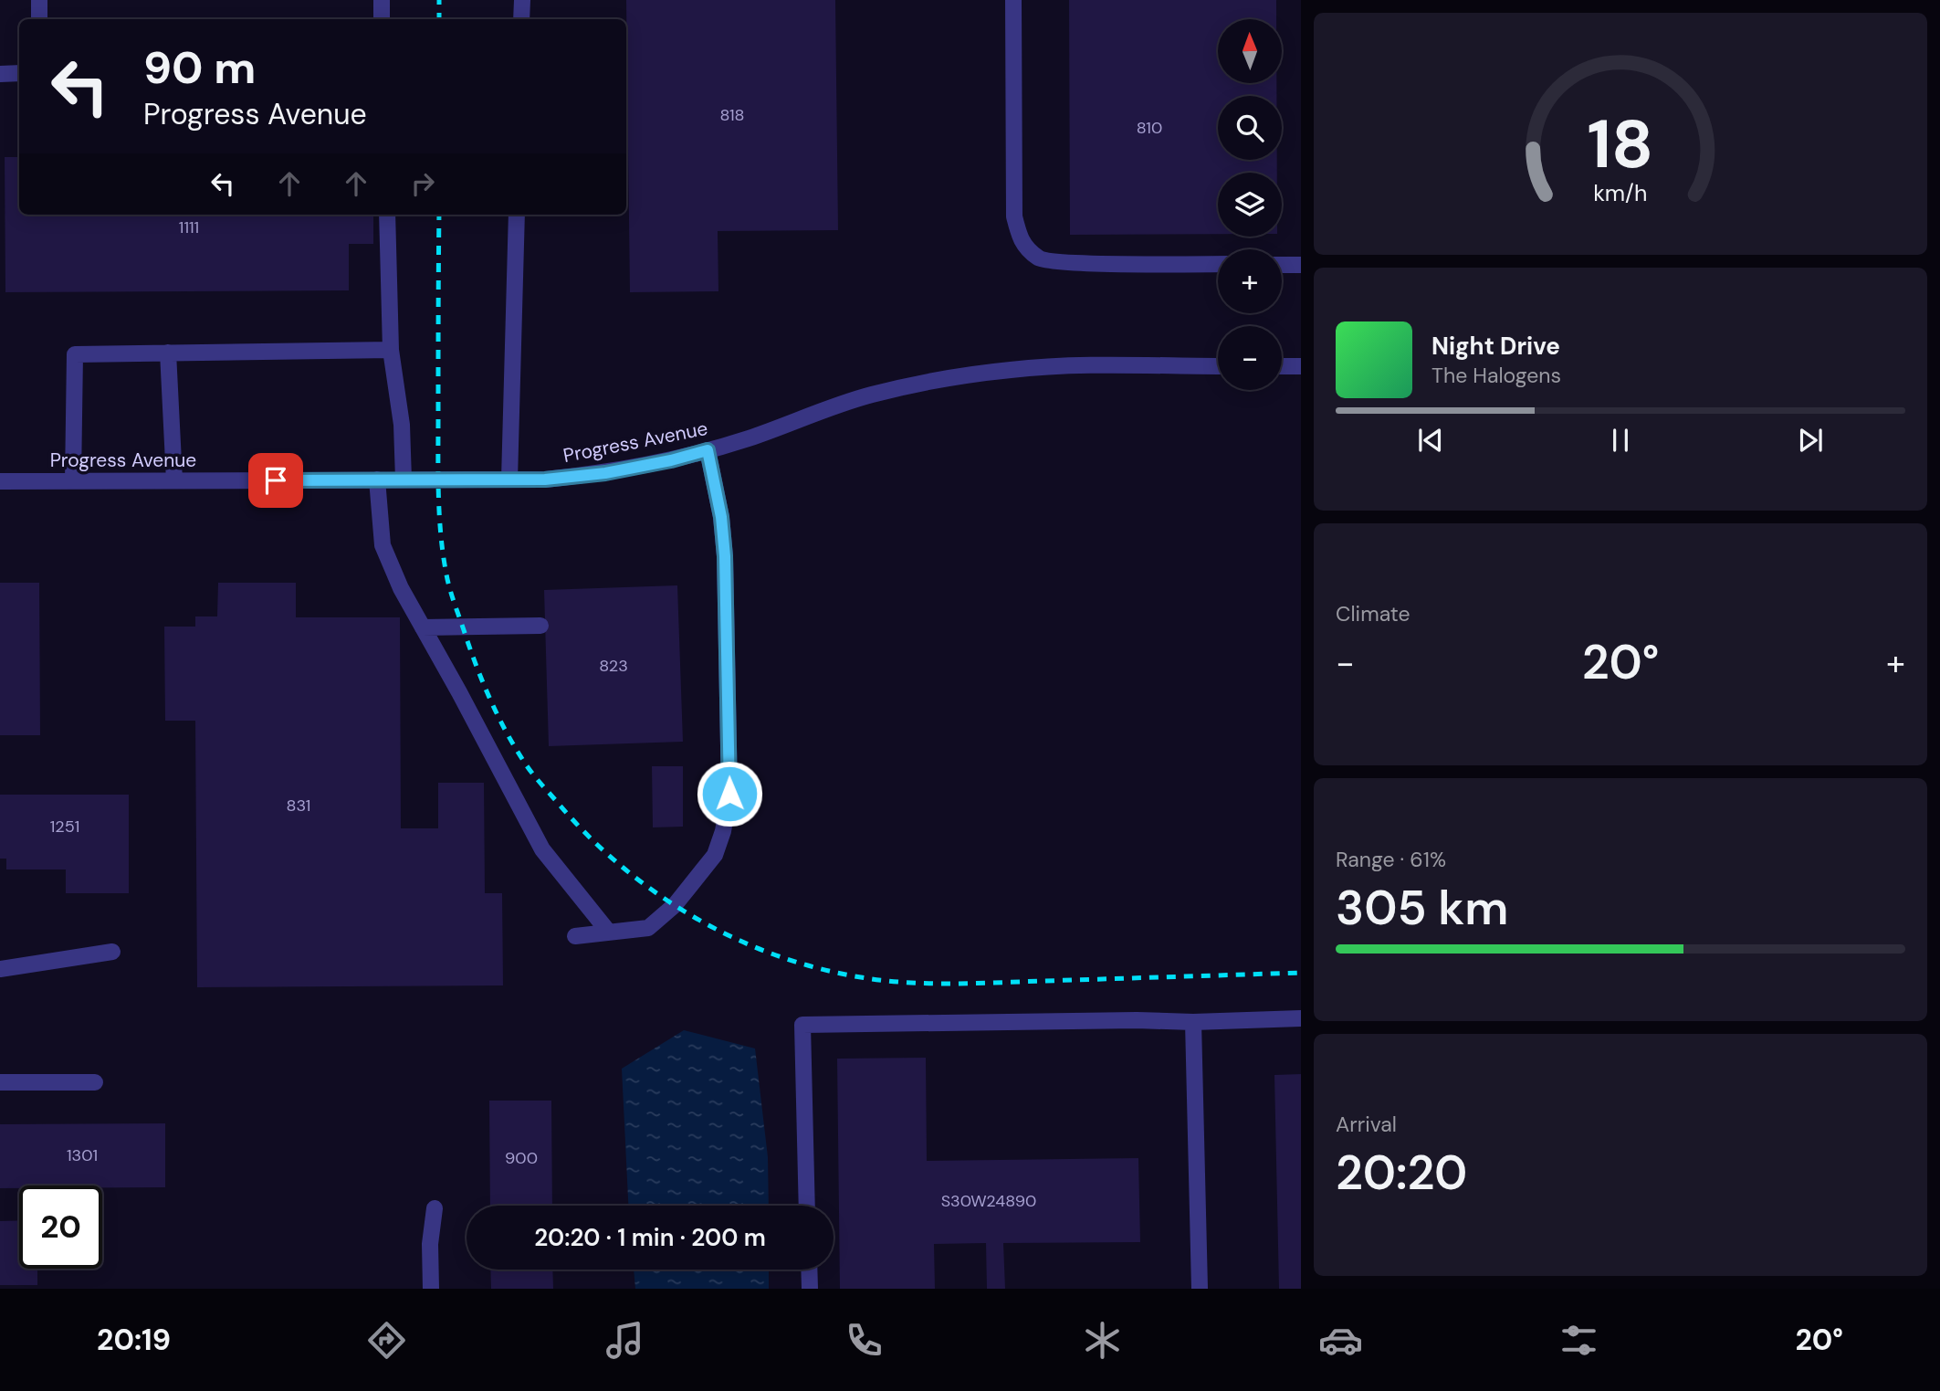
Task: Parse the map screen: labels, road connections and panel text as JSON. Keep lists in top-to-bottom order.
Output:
{
  "streets": {
    "street": ["Progress Avenue"]
  },
  "house_numbers": [
    "818",
    "810",
    "1111",
    "823",
    "831",
    "1251",
    "1301",
    "900",
    "S30W24890"
  ],
  "north": "top",
  "page": {
    "map_buttons": ["+", "−"],
    "turn": ["90 m", "Progress Avenue"],
    "song": ["Night Drive", "The Halogens"],
    "tile": [
      "Climate",
      ["Range · 61%", "305 km"],
      ["Arrival", "20:20"]
    ],
    "heat": ["−", "20°", "+"],
    "limit": "20",
    "trip": "20:20 · 1 min · 200 m",
    "tabs": ["20:19", "20°"],
    "gauge": ["18", "km/h"]
  }
}
